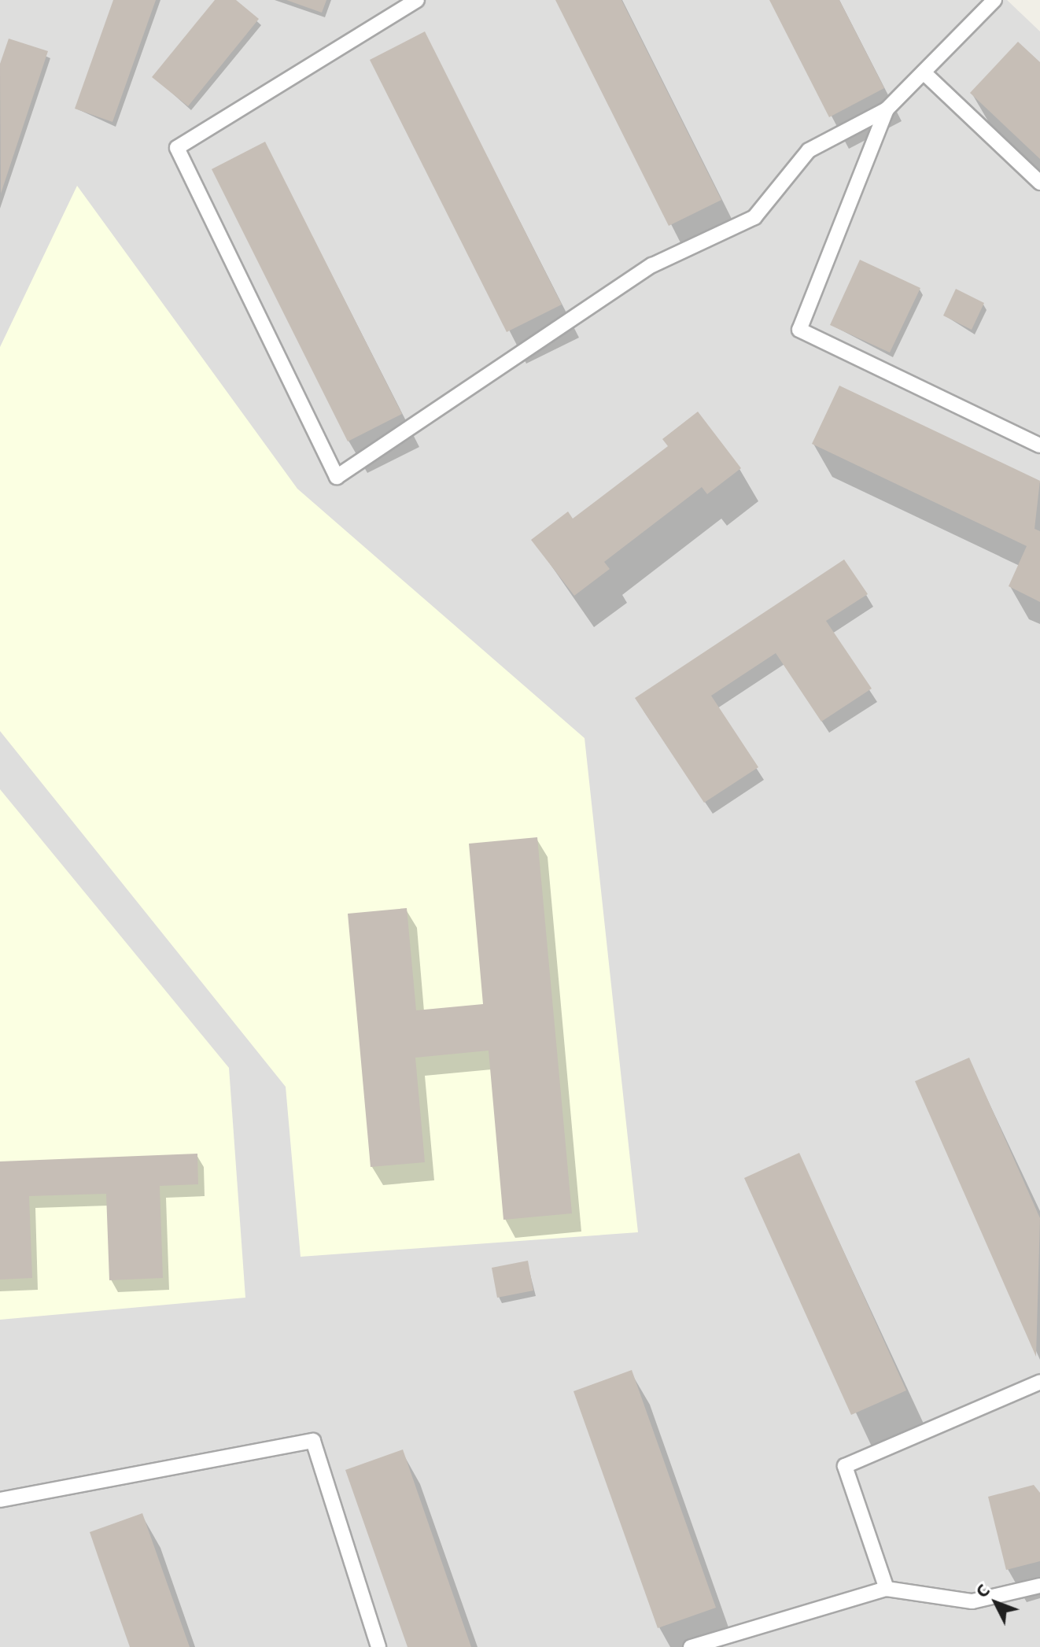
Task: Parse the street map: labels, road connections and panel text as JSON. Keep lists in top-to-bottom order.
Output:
{
  "north": "top left"
}
